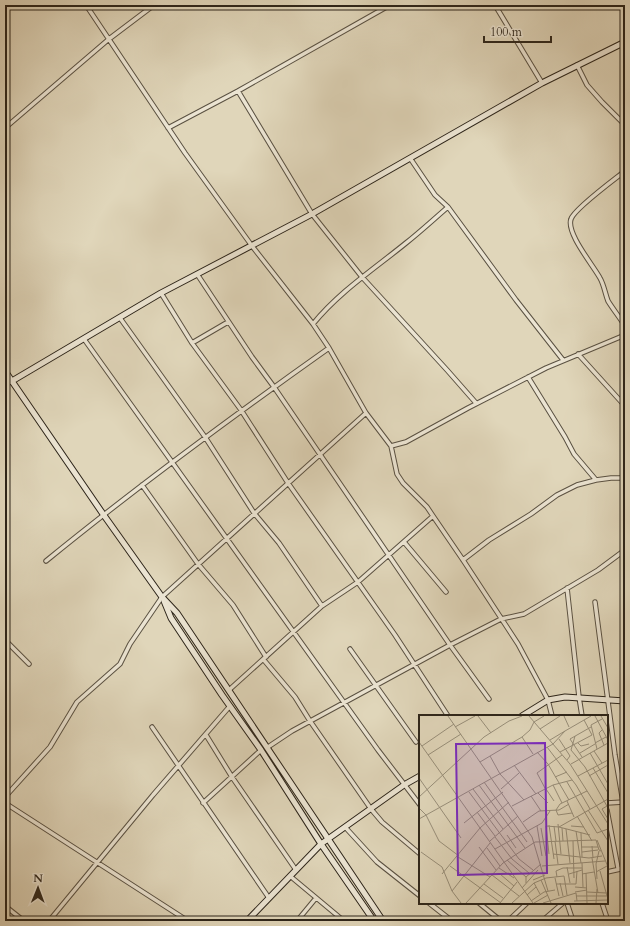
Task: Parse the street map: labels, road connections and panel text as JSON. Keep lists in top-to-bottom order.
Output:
{
  "scale_bar": "100 m",
  "north": "top"
}
